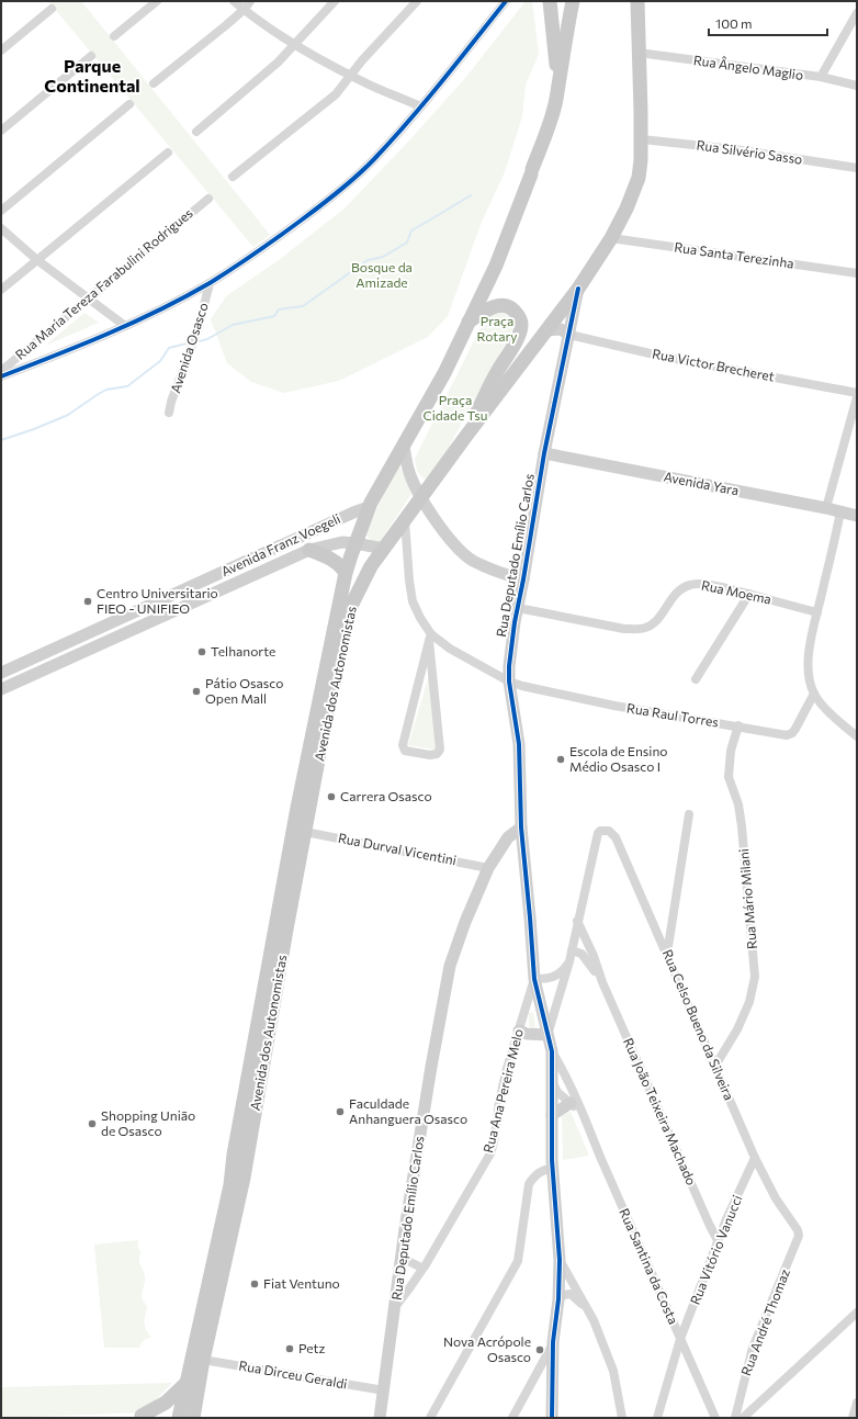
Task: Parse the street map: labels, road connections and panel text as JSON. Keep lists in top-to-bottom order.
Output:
{
  "streets": {
    "main road": ["Avenida dos Autonomistas"],
    "street": [
      "Rua Ângelo Maglio",
      "Rua Silvério Sasso",
      "Rua Santa Terezinha",
      "Rua Maria Tereza Farabulini Rodrigues",
      "Avenida Osasco",
      "Rua Victor Brecheret",
      "Avenida Yara",
      "Avenida Franz Voegeli",
      "Rua Deputado Emílio Carlos",
      "Rua Moema",
      "Rua Raul Torres",
      "Rua Durval Vicentini",
      "Rua Mário Milani",
      "Rua Celso Bueno da Silveira",
      "Rua Ana Pereira Melo",
      "Rua João Teixeira Machado",
      "Rua Vitório Vanucci",
      "Rua Santina da Costa",
      "Rua André Thomaz",
      "Rua Dirceu Geraldi"
    ]
  },
  "crossings": [
    ["Rua Ângelo Maglio", "Avenida dos Autonomistas"],
    ["Rua Silvério Sasso", "Avenida dos Autonomistas"],
    ["Rua Santa Terezinha", "Avenida dos Autonomistas"],
    ["Rua Victor Brecheret", "Rua Deputado Emílio Carlos"],
    ["Avenida Yara", "Rua Deputado Emílio Carlos"],
    ["Avenida Franz Voegeli", "Avenida dos Autonomistas"],
    ["Rua Deputado Emílio Carlos", "Rua Moema"],
    ["Rua Deputado Emílio Carlos", "Avenida dos Autonomistas"],
    ["Rua Deputado Emílio Carlos", "Rua Raul Torres"],
    ["Rua Deputado Emílio Carlos", "Rua Durval Vicentini"],
    ["Rua Deputado Emílio Carlos", "Rua Ana Pereira Melo"],
    ["Rua Deputado Emílio Carlos", "Rua Dirceu Geraldi"],
    ["Avenida dos Autonomistas", "Rua Durval Vicentini"],
    ["Avenida dos Autonomistas", "Rua Dirceu Geraldi"],
    ["Rua Raul Torres", "Rua Mário Milani"],
    ["Rua Mário Milani", "Rua Celso Bueno da Silveira"],
    ["Rua Celso Bueno da Silveira", "Rua João Teixeira Machado"],
    ["Rua Celso Bueno da Silveira", "Rua Vitório Vanucci"],
    ["Rua Celso Bueno da Silveira", "Rua André Thomaz"],
    ["Rua João Teixeira Machado", "Rua Vitório Vanucci"],
    ["Rua Vitório Vanucci", "Rua Santina da Costa"]
  ],
  "districts": ["Parque Continental"],
  "parks": ["Bosque da Amizade", "Praça Rotary", "Praça Cidade Tsu"],
  "places": [
    "Centro Universitario FIEO - UNIFIEO",
    "Telhanorte",
    "Pátio Osasco Open Mall",
    "Escola de Ensino Médio Osasco I",
    "Carrera Osasco",
    "Faculdade Anhanguera Osasco",
    "Shopping União de Osasco",
    "Fiat Ventuno",
    "Petz",
    "Nova Acrópole Osasco"
  ],
  "scale_bar": "100 m"
}
